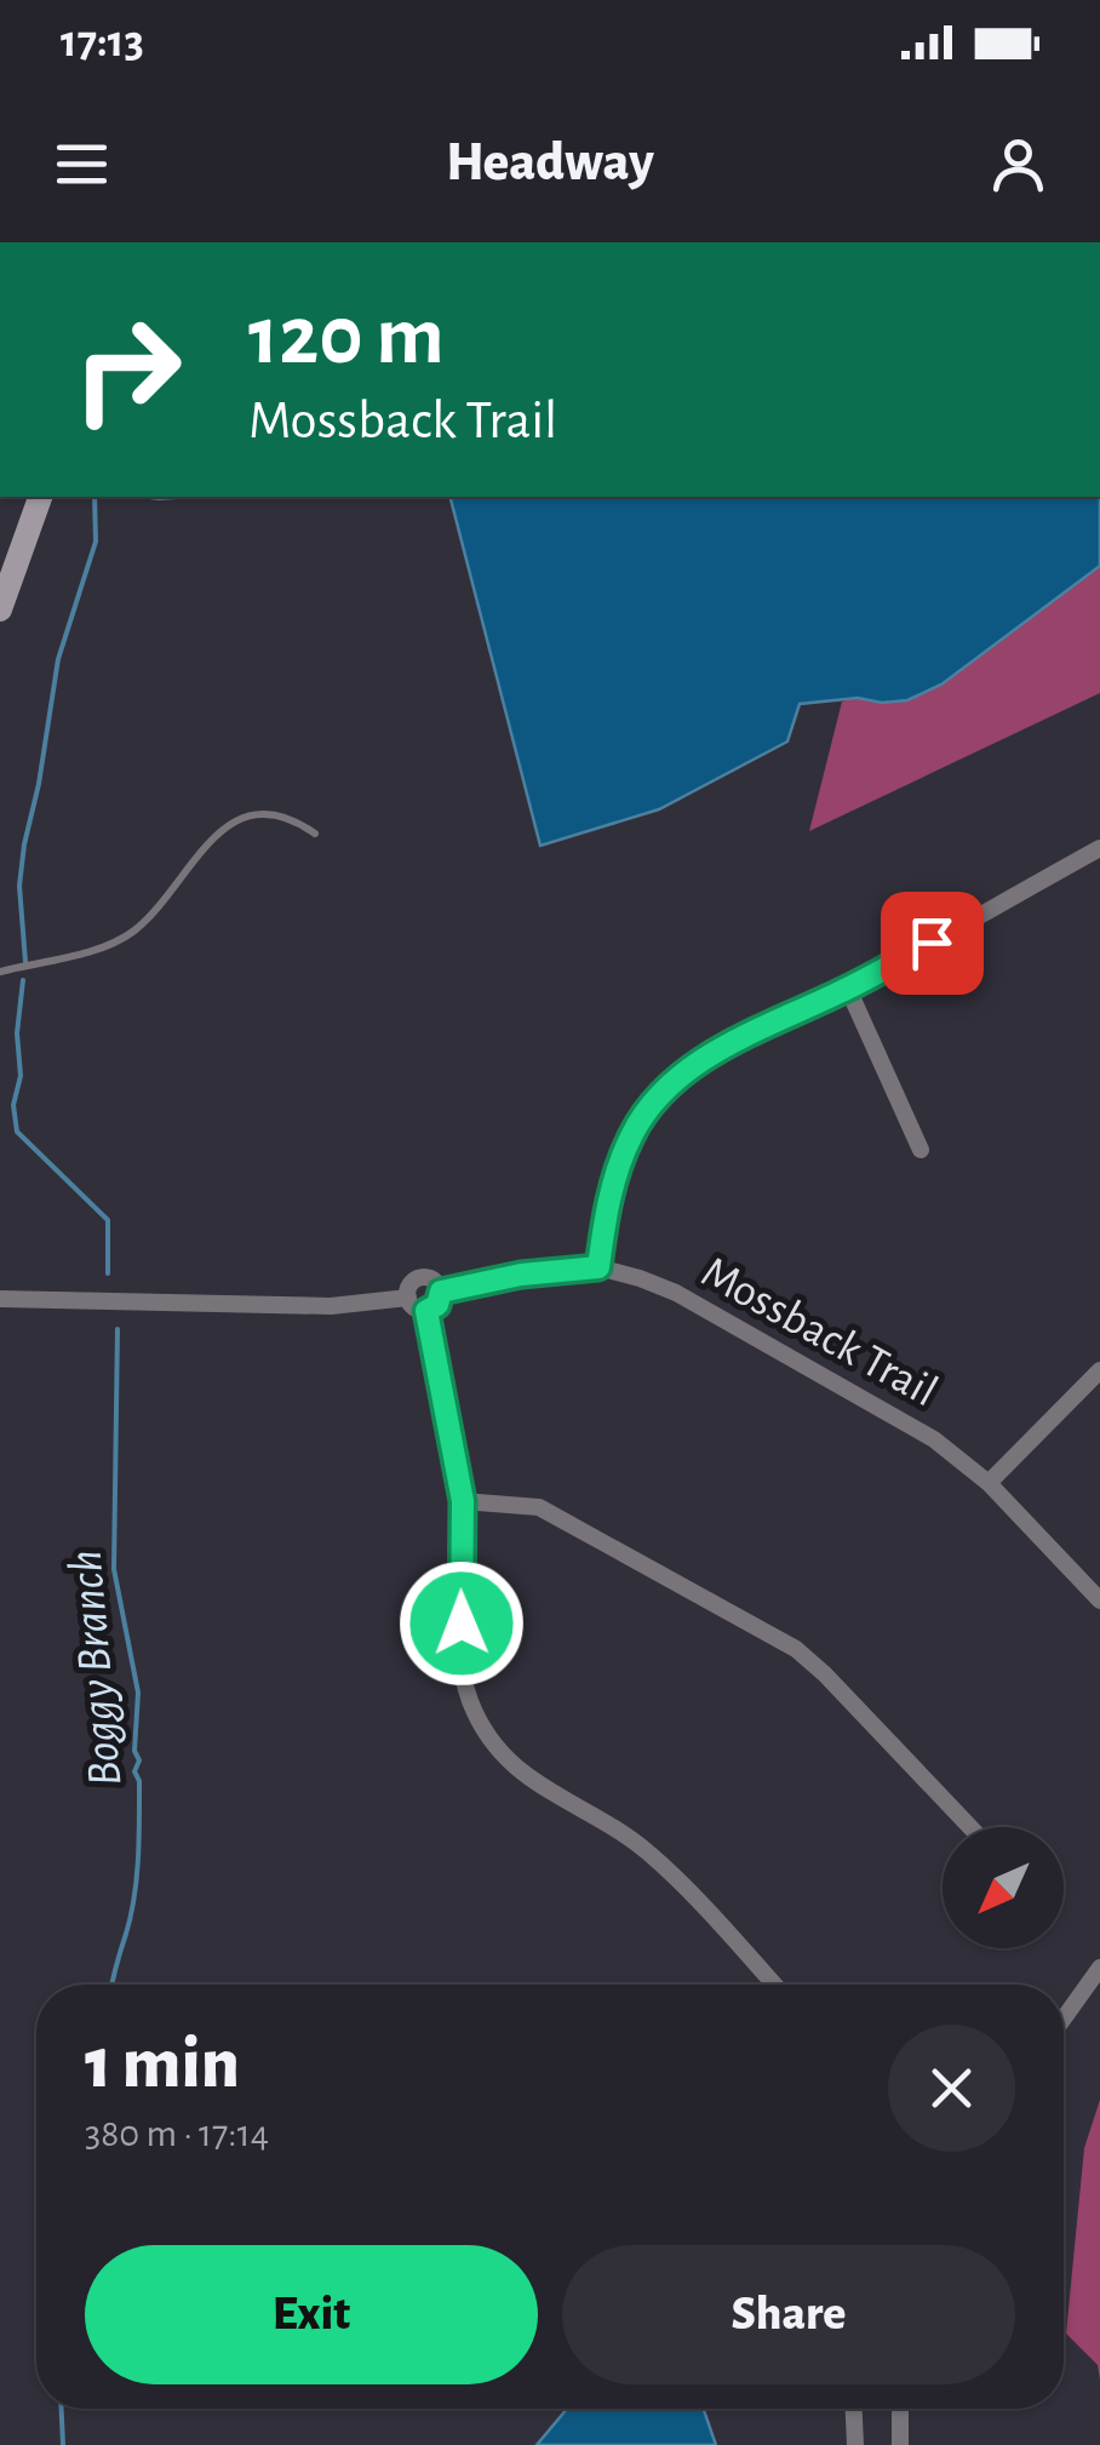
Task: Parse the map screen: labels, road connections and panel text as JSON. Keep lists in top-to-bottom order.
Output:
{
  "streets": {
    "street": ["Mossback Trail"]
  },
  "water": ["Boggy Branch"],
  "north": "bottom left",
  "page": {
    "status": "17:13",
    "header": "Headway",
    "turn": ["120 m", "Mossback Trail"],
    "heading": ["1 min", "380 m · 17:14"],
    "buttons": ["Exit", "Share"]
  }
}
